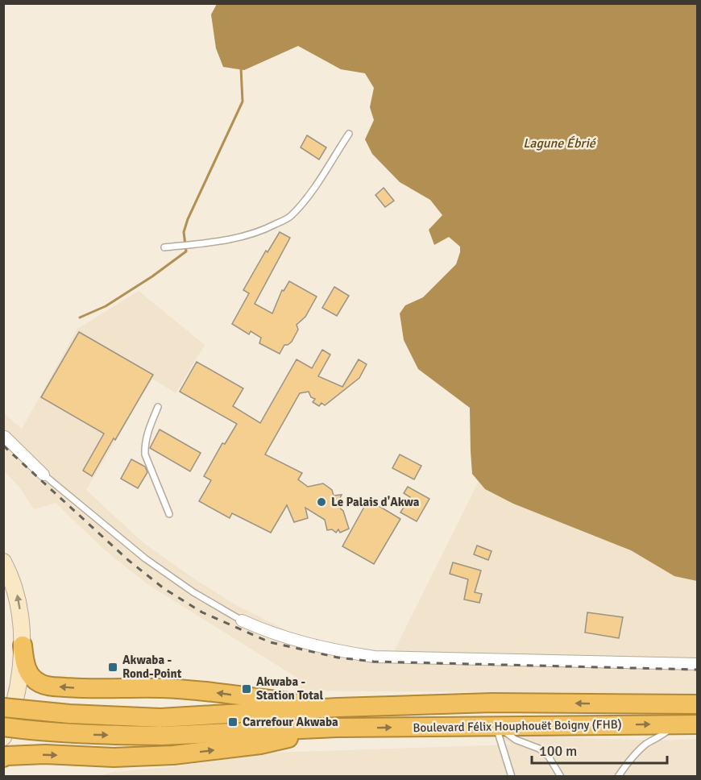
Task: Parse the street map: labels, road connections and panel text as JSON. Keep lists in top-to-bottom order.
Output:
{
  "streets": {
    "highway": ["Boulevard Félix Houphouët Boigny (FHB)"]
  },
  "water": ["Lagune Ébrié"],
  "places": {
    "other": ["Le Palais d'Akwa"],
    "transit": ["Akwaba - Rond-Point", "Akwaba - Station Total", "Carrefour Akwaba"]
  },
  "scale_bar": "100 m"
}
